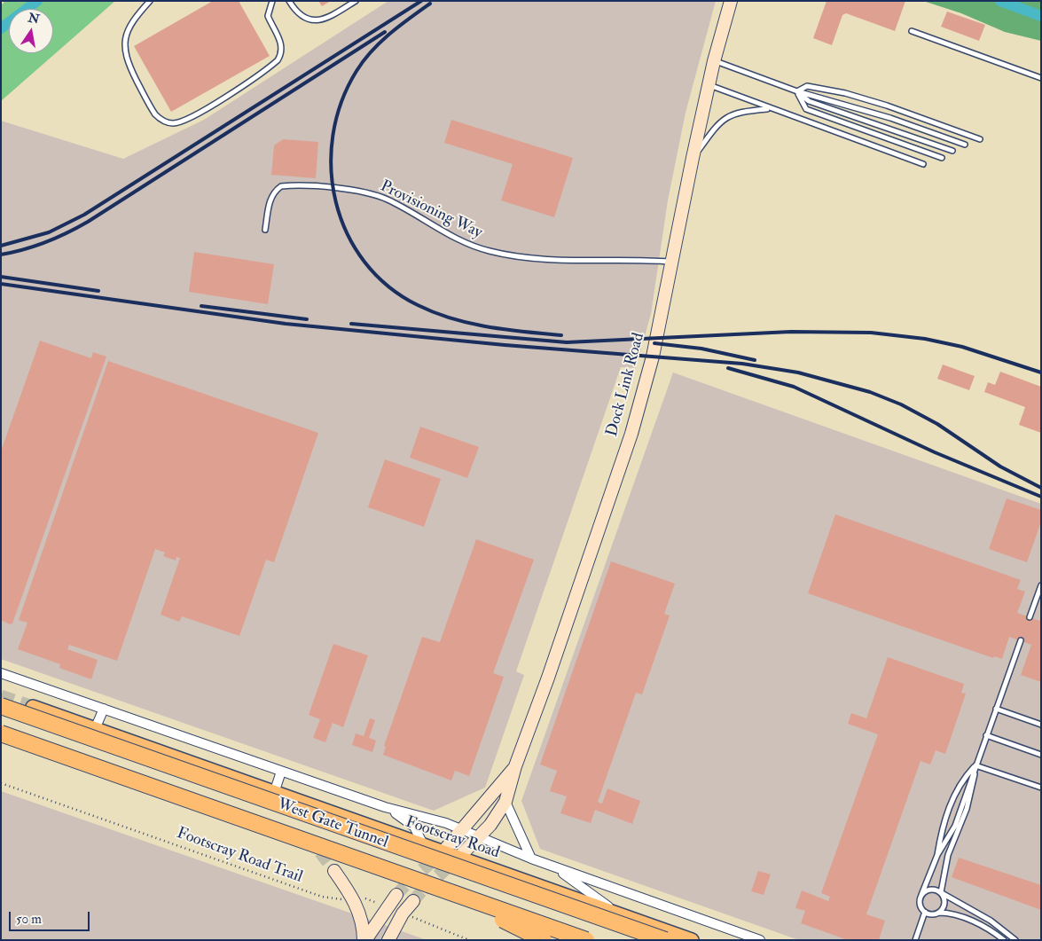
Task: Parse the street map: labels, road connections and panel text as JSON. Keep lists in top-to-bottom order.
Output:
{
  "streets": {
    "highway": ["West Gate Tunnel"],
    "main road": ["Dock Link Road", "Footscray Road"],
    "lane": ["Provisioning Way"],
    "path": ["Footscray Road Trail"]
  },
  "crossings": [
    ["Provisioning Way", "Dock Link Road"],
    ["Dock Link Road", "Footscray Road"]
  ],
  "scale_bar": "50 m",
  "north": "top"
}
